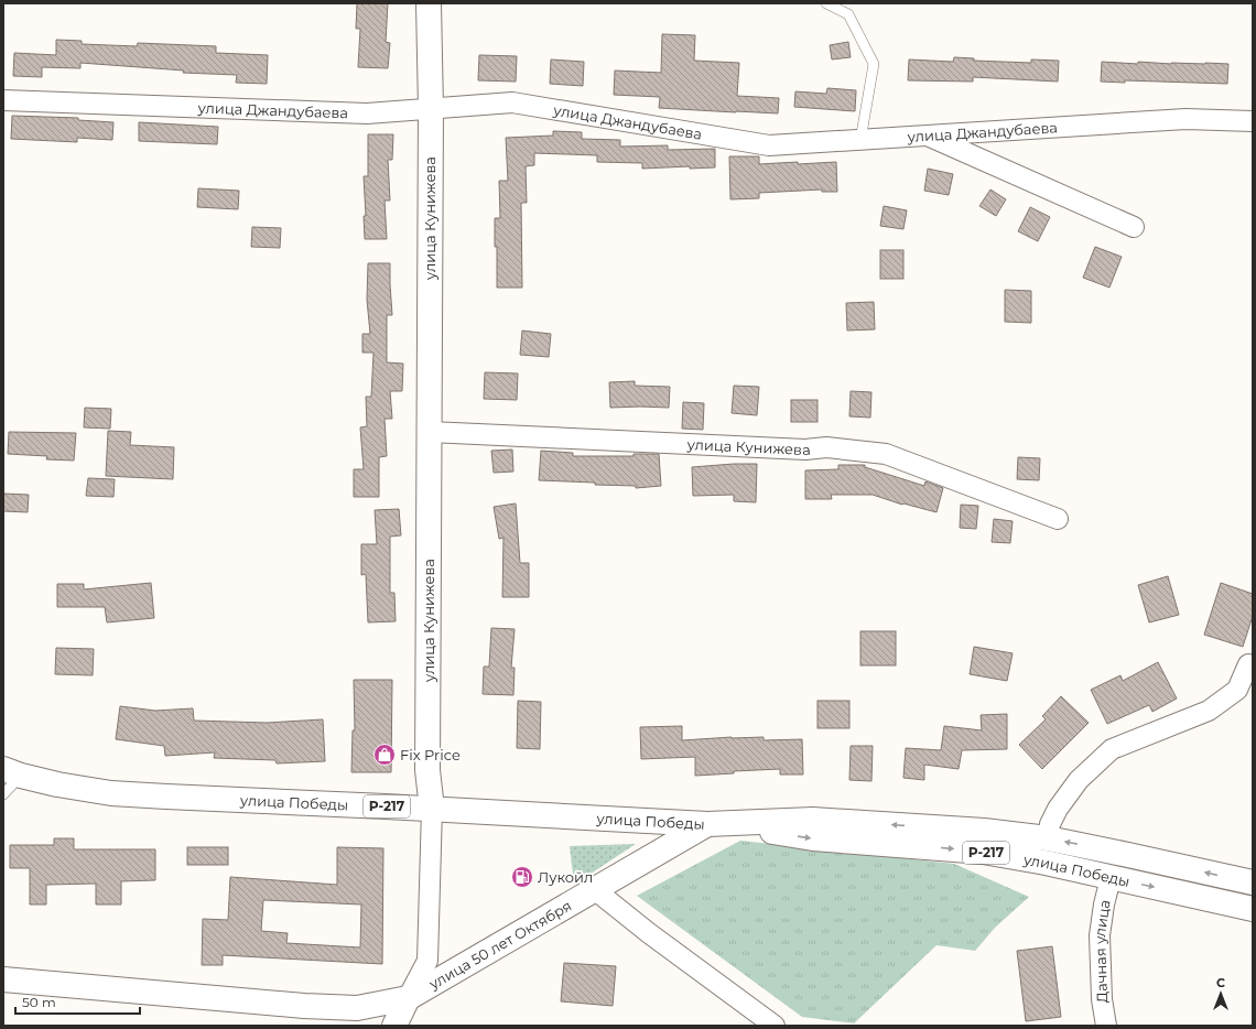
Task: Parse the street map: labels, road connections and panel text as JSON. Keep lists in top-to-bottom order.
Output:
{
  "streets": {
    "main road": [
      "улица Кунижева",
      "улица Победы",
      "Р-217",
      "улица 50 лет Октября"
    ],
    "street": ["улица Джандубаева", "Дачная улица"]
  },
  "crossings": [
    ["улица Джандубаева", "улица Кунижева"],
    ["улица Кунижева", "улица Победы"],
    ["улица Победы", "улица 50 лет Октября"],
    ["улица Победы", "Дачная улица"]
  ],
  "places": {
    "shop": ["Fix Price"],
    "fuel station": ["Лукойл"]
  },
  "scale_bar": "50 m",
  "north": "top"
}
